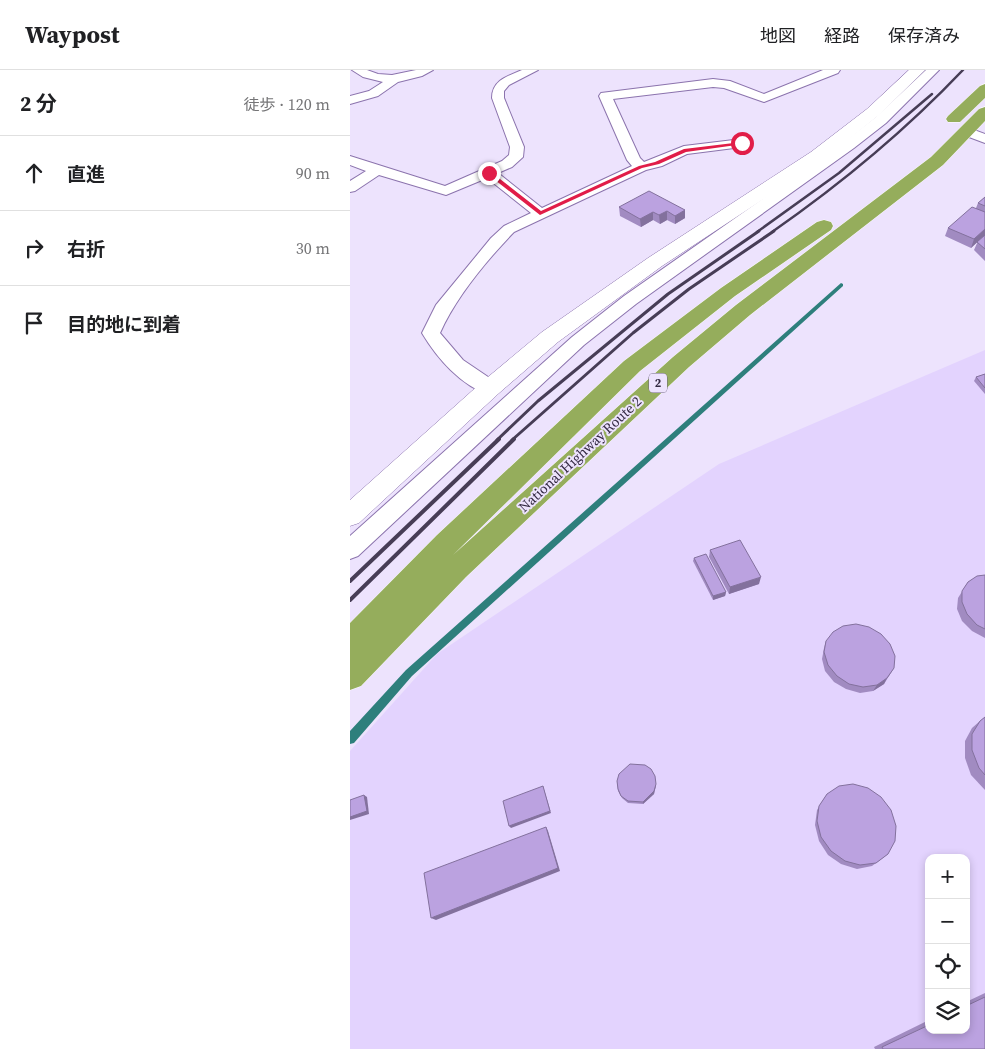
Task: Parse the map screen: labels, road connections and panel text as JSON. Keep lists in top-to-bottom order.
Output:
{
  "streets": {
    "highway": ["2", "National Highway Route 2"]
  },
  "page": {
    "header": "Waypost",
    "nav": ["地図", "経路", "保存済み"],
    "heading": ["2 分", "徒歩 · 120 m"],
    "list": [
      ["直進", "90 m"],
      ["右折", "30 m"],
      "目的地に到着"
    ],
    "map_buttons": ["+", "−"]
  }
}
